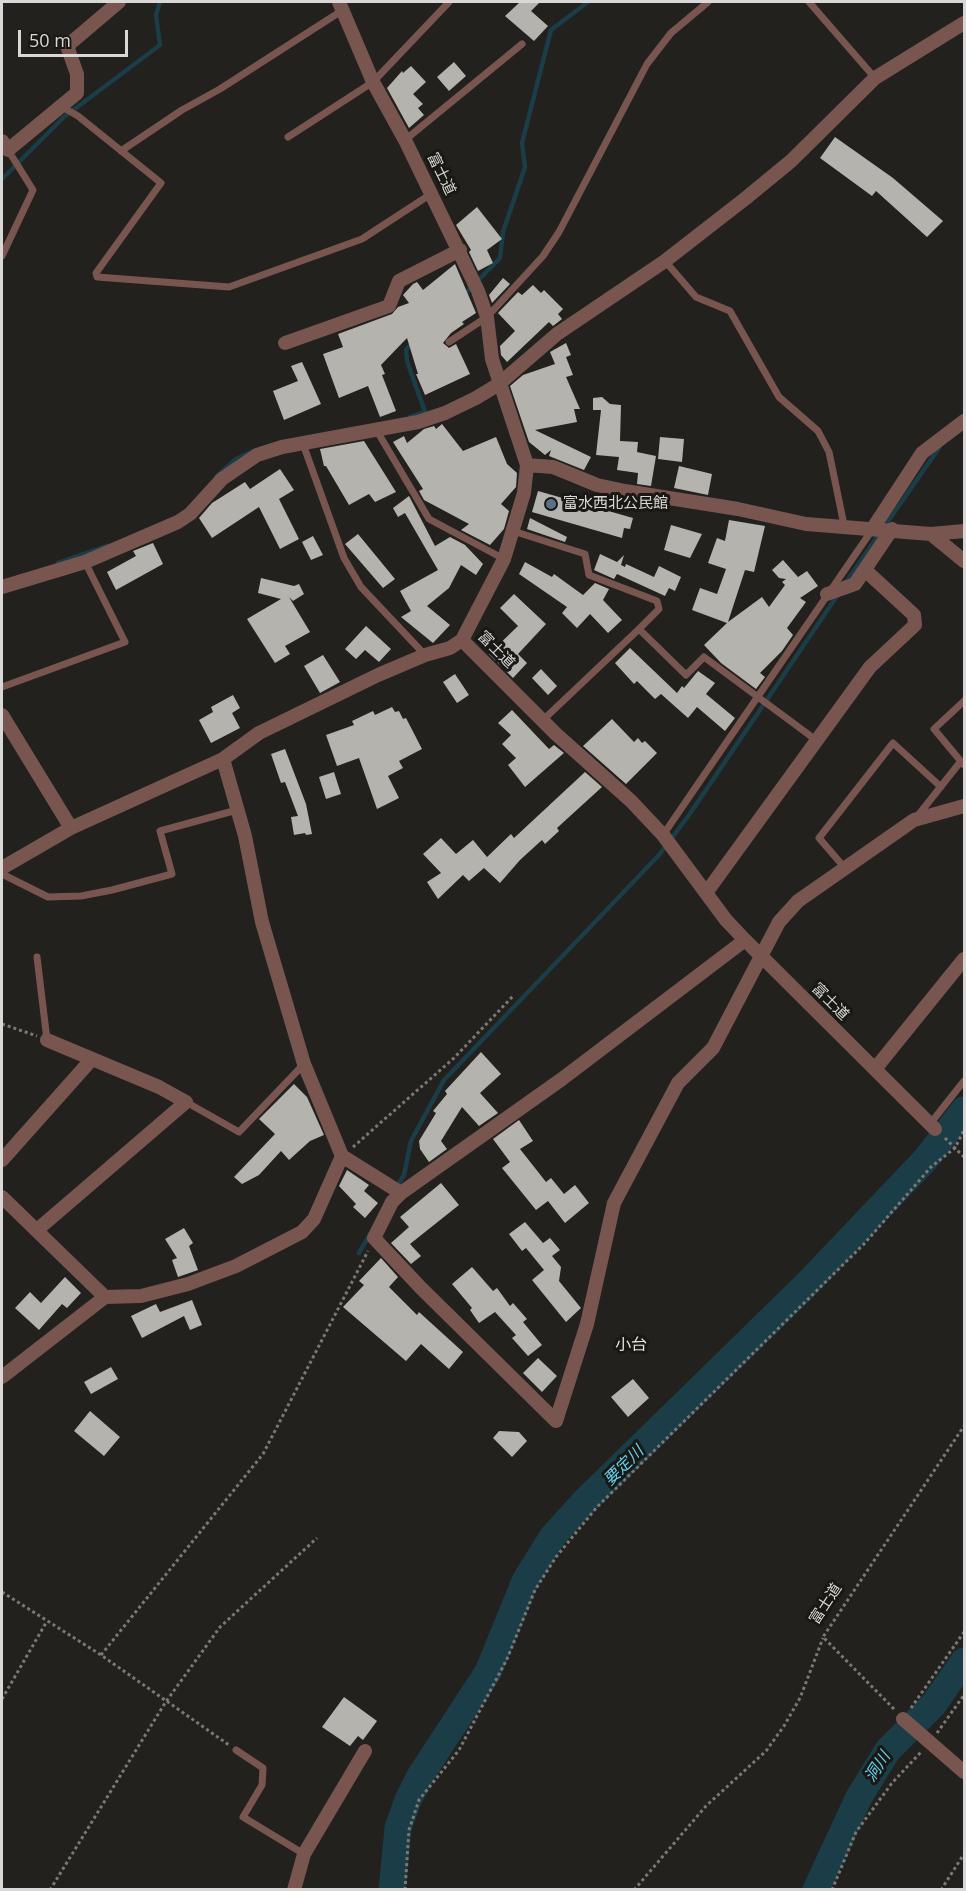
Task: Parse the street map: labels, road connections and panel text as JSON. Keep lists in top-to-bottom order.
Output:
{
  "streets": {
    "street": ["富士道"]
  },
  "districts": ["小台"],
  "water": ["要定川", "洞川"],
  "places": ["富水西北公民館"],
  "scale_bar": "50 m"
}
